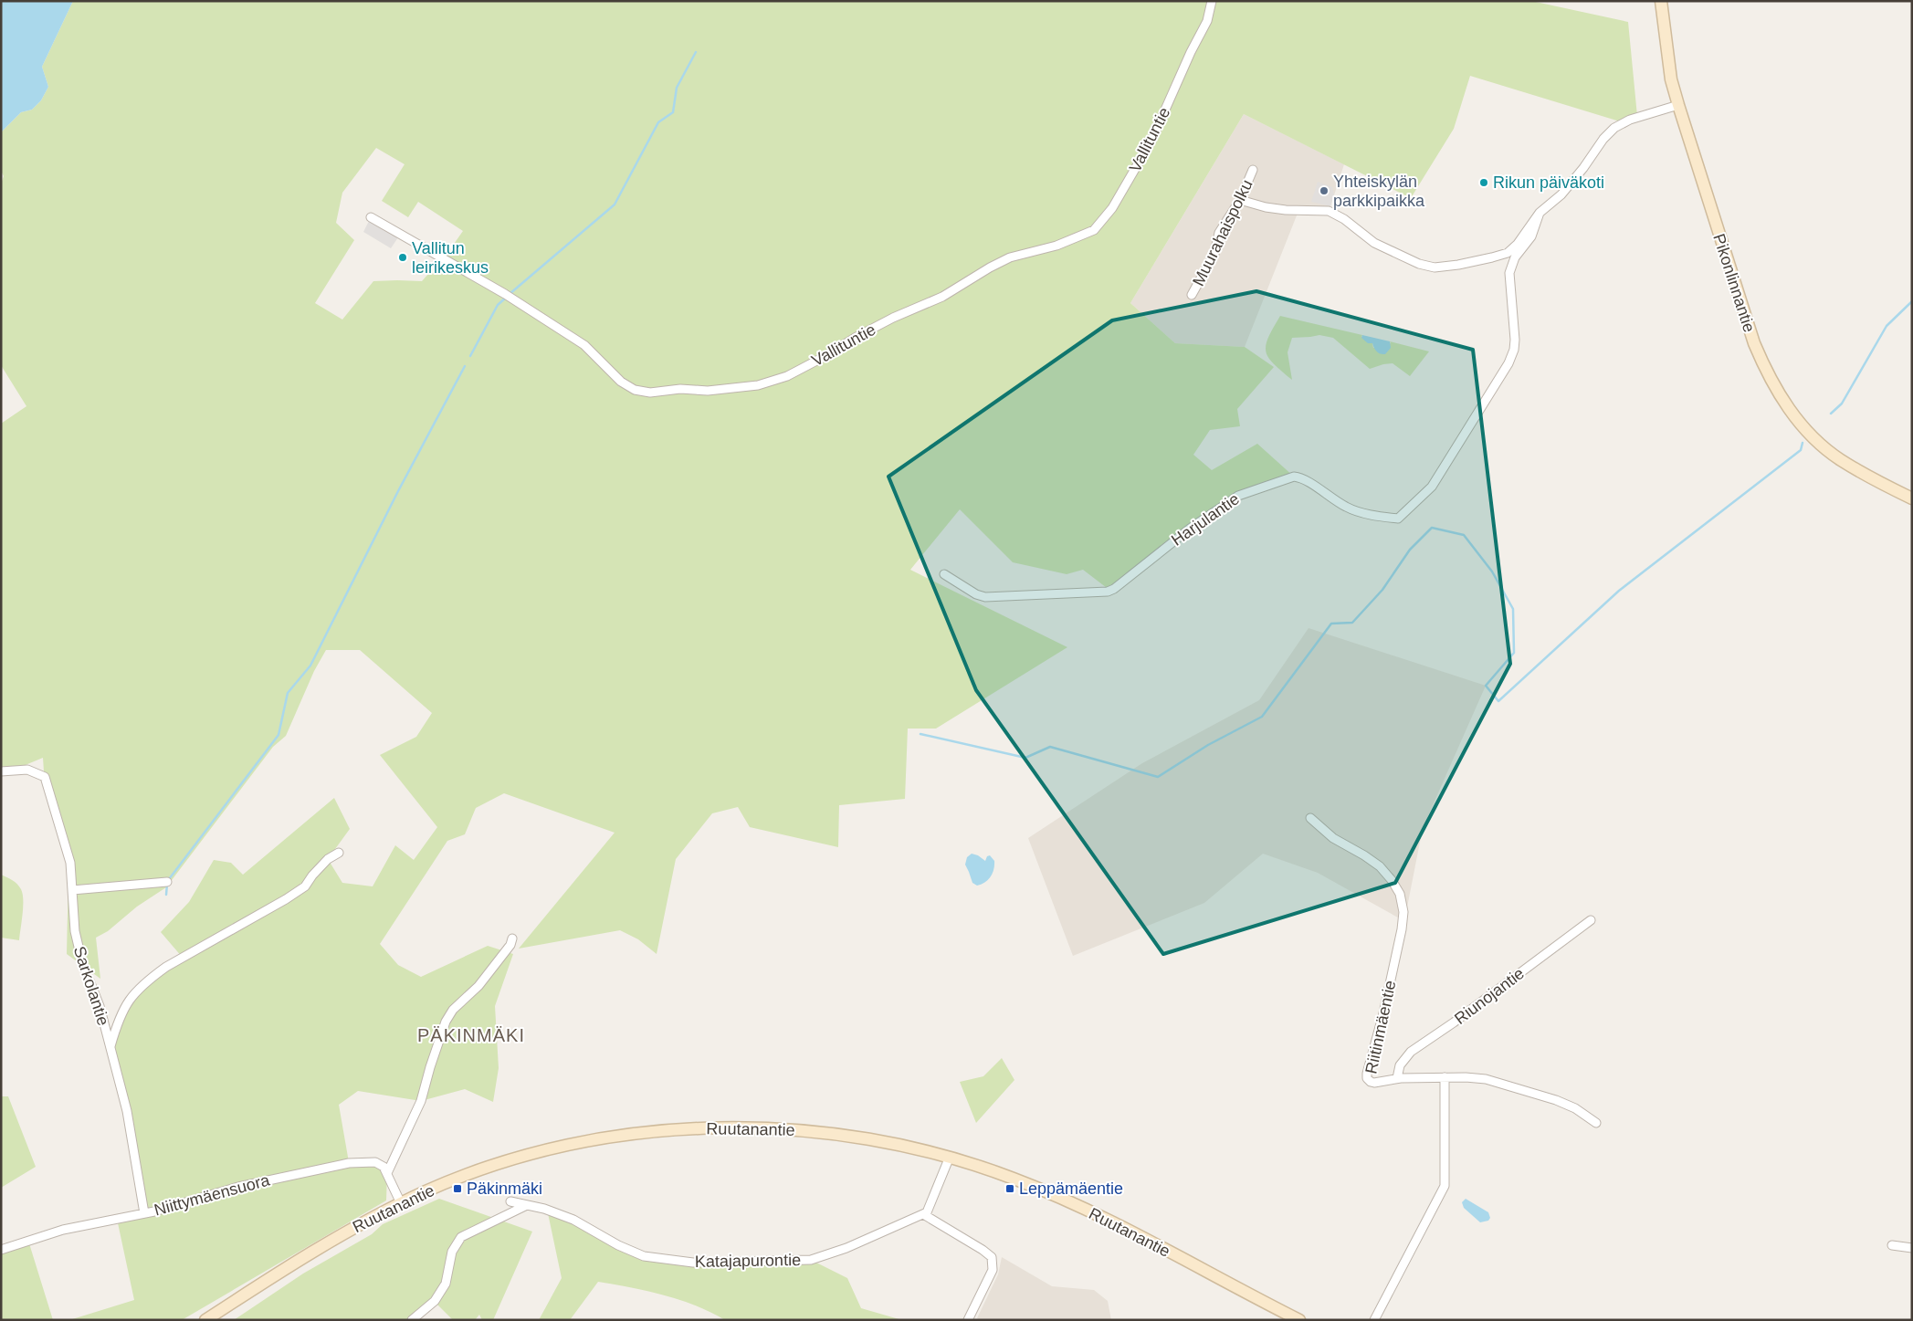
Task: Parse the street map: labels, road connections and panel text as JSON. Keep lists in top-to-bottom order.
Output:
{
  "streets": {
    "street": [
      "Vallituntie",
      "Muurahaispolku",
      "Pikonlinnantie",
      "Harjulantie",
      "Sarkolantie",
      "Riunojantie",
      "Riitinmäentie",
      "Ruutanantie",
      "Niittymäensuora",
      "Katajapurontie"
    ]
  },
  "crossings": [
    ["Sarkolantie", "Niittymäensuora"],
    ["Riunojantie", "Riitinmäentie"]
  ],
  "districts": ["PÄKINMÄKI"],
  "places": {
    "other": ["Rikun päiväkoti", "Yhteiskylän parkkipaikka", "Vallitun leirikeskus"],
    "transit": ["Päkinmäki", "Leppämäentie"]
  }
}
